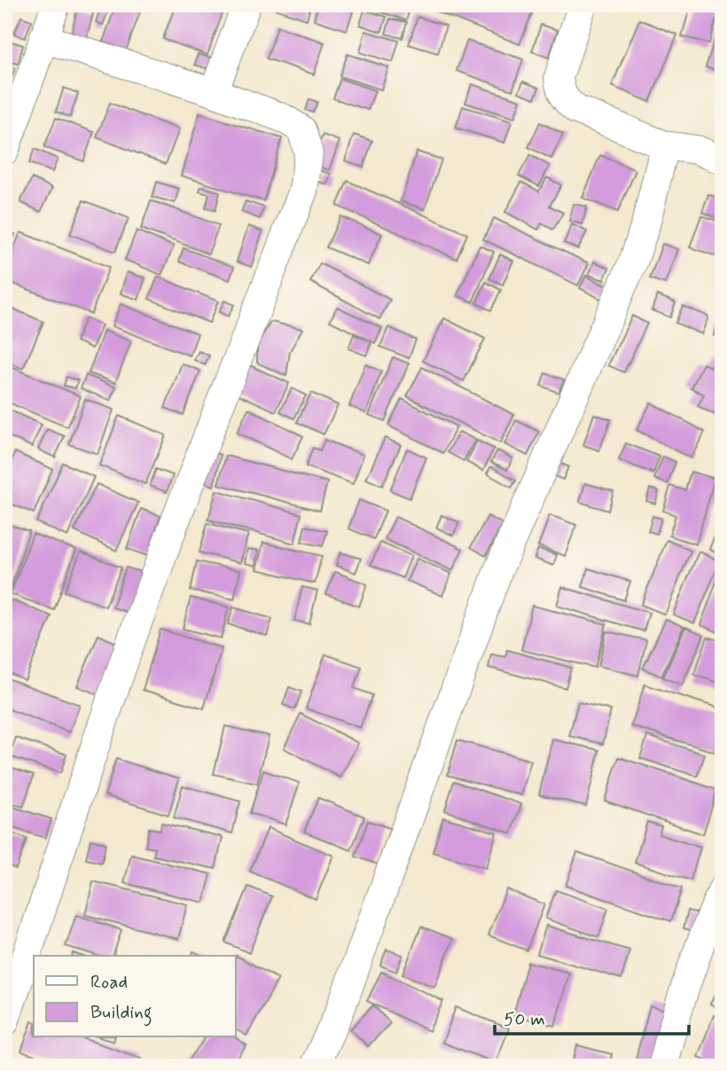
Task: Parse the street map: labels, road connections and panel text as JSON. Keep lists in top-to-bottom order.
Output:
{
  "legend": ["Road", "Building"],
  "scale_bar": "50 m"
}
